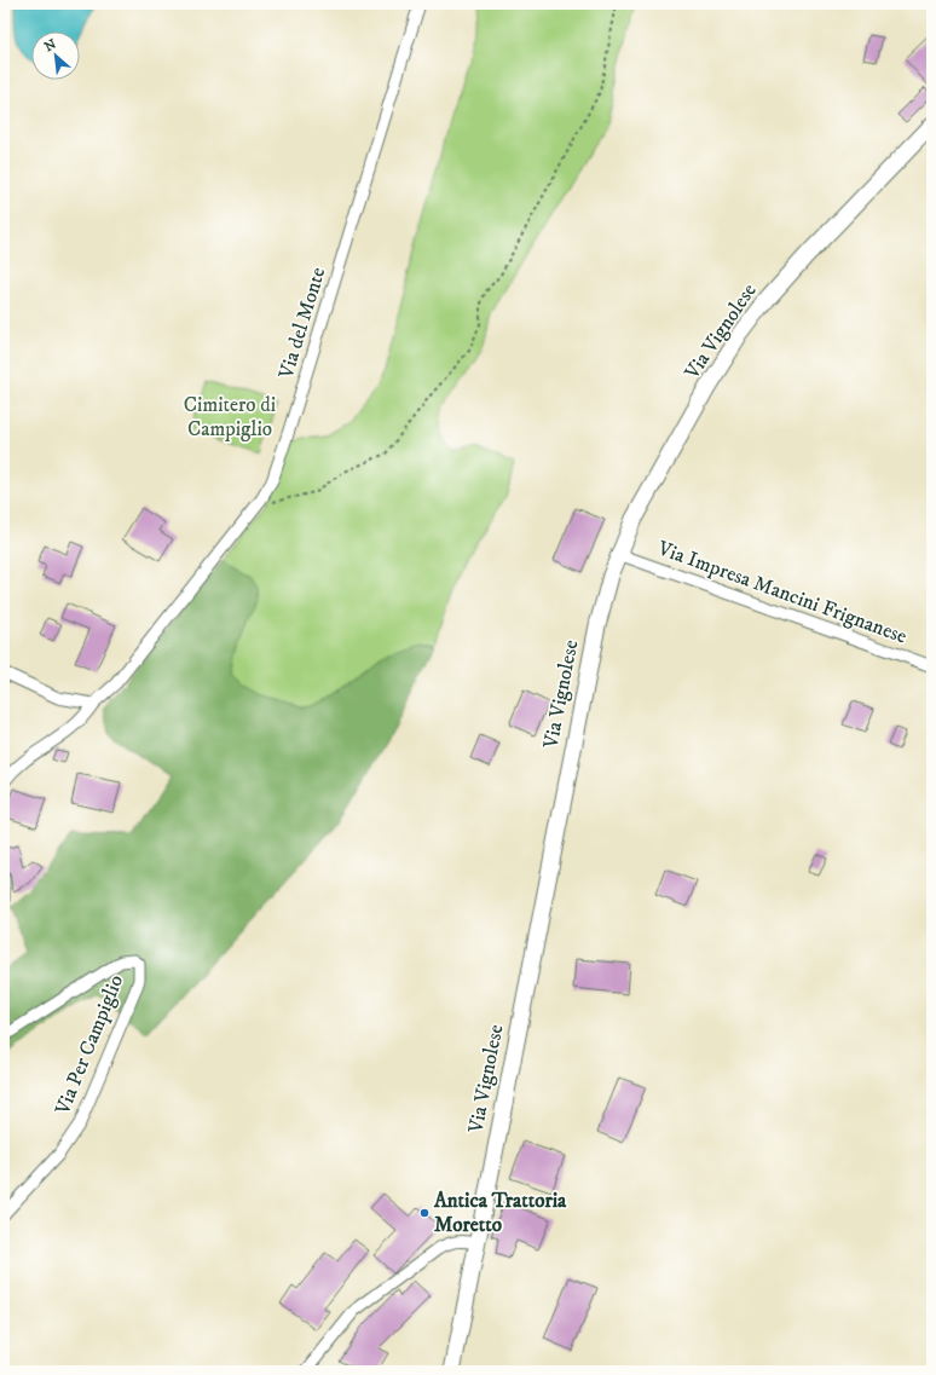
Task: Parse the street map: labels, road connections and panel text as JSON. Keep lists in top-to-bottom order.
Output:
{
  "streets": {
    "main road": ["Via Vignolese"],
    "street": ["Via del Monte", "Via Impresa Mancini Frignanese", "Via Per Campiglio"]
  },
  "crossings": [
    ["Via Vignolese", "Via Impresa Mancini Frignanese"]
  ],
  "parks": ["Cimitero di Campiglio"],
  "places": ["Antica Trattoria Moretto"],
  "north": "top left"
}
